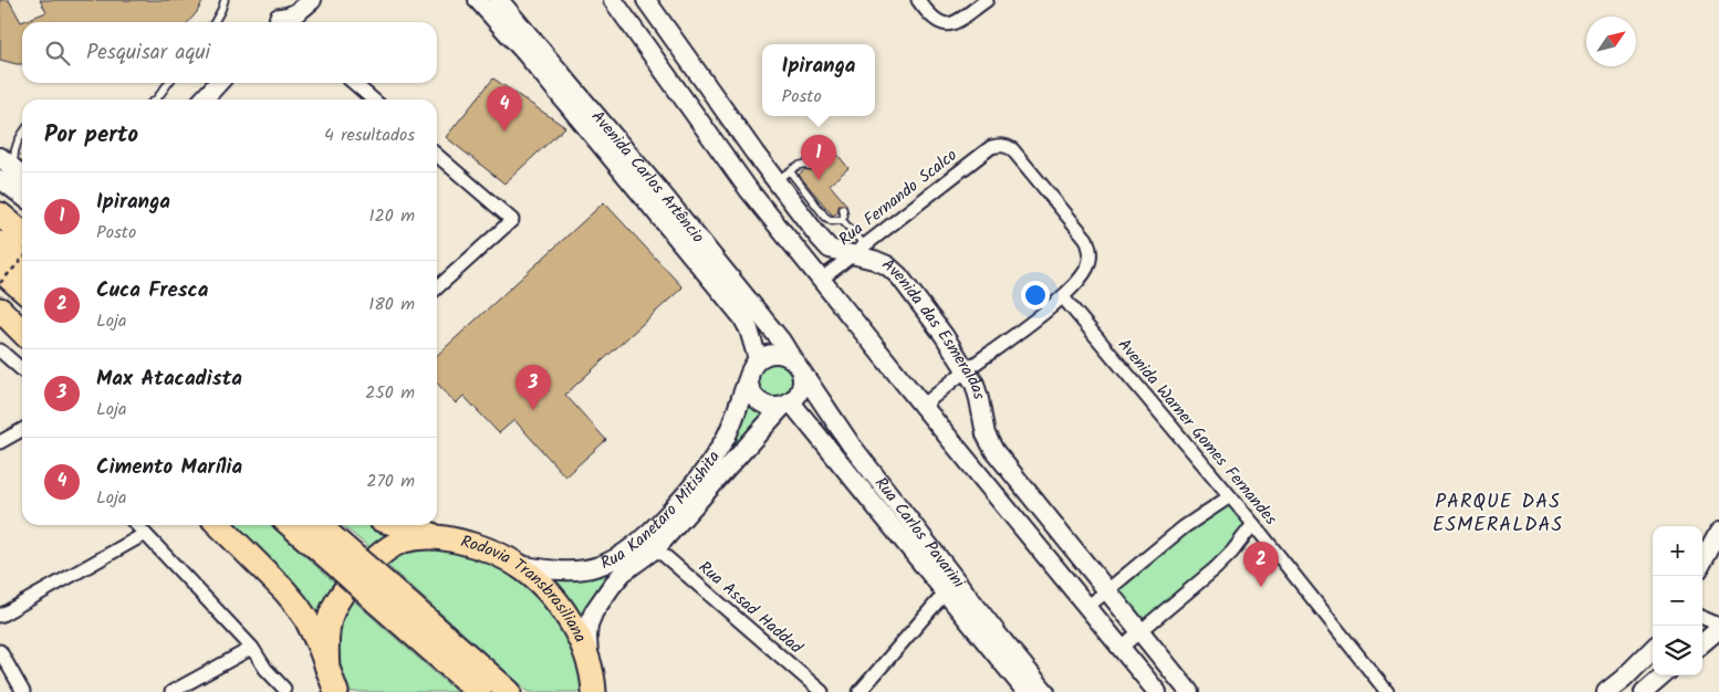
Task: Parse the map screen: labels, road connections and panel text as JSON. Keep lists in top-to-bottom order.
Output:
{
  "streets": {
    "highway": ["Rodovia Transbrasiliana"],
    "main road": [
      "Avenida Carlos Artêncio",
      "Avenida das Esmeraldas",
      "Rua Kanetaro Mitishita",
      "Rua Carlos Pavarini"
    ],
    "street": ["Rua Fernando Scalco", "Avenida Warner Gomes Fernandes", "Rua Assad Haddad"]
  },
  "crossings": [
    ["Avenida Carlos Artêncio", "Rua Kanetaro Mitishita"],
    ["Avenida Carlos Artêncio", "Rua Carlos Pavarini"],
    ["Rua Fernando Scalco", "Avenida das Esmeraldas"],
    ["Rua Fernando Scalco", "Avenida Warner Gomes Fernandes"],
    ["Rua Kanetaro Mitishita", "Rua Carlos Pavarini"],
    ["Rua Kanetaro Mitishita", "Rodovia Transbrasiliana"],
    ["Rua Kanetaro Mitishita", "Rua Assad Haddad"]
  ],
  "districts": ["PARQUE DAS ESMERALDAS"],
  "north": "top right",
  "page": {
    "search": "Pesquisar aqui",
    "popup": ["Ipiranga", "Posto"],
    "pins": [
      "4",
      "1",
      "3",
      "2"
    ],
    "heading": ["Por perto", "4 resultados"],
    "list": [
      {
        "mark": "1",
        "name": "Ipiranga",
        "note": "Posto",
        "value": "120 m"
      },
      {
        "mark": "2",
        "name": "Cuca Fresca",
        "note": "Loja",
        "value": "180 m"
      },
      {
        "mark": "3",
        "name": "Max Atacadista",
        "note": "Loja",
        "value": "250 m"
      },
      {
        "mark": "4",
        "name": "Cimento Marília",
        "note": "Loja",
        "value": "270 m"
      }
    ],
    "map_buttons": ["+", "−"]
  }
}
